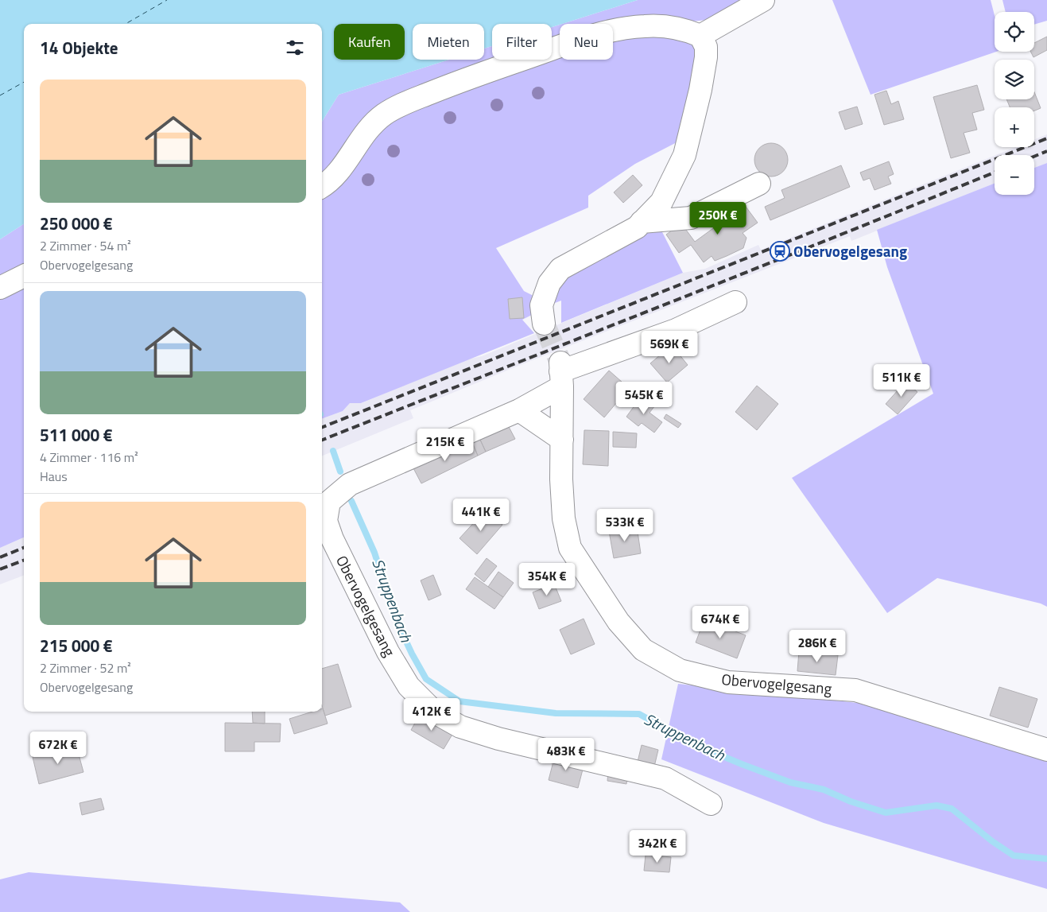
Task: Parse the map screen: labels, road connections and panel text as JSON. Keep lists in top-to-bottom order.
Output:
{
  "streets": {
    "street": ["Obervogelgesang"]
  },
  "water": ["Struppenbach"],
  "places": {
    "station": ["Obervogelgesang"]
  },
  "page": {
    "map_buttons": ["+", "−"],
    "chip": [
      "Kaufen",
      "Mieten",
      "Filter",
      "Neu"
    ],
    "heading": "14 Objekte",
    "list": [
      {
        "name": "250 000 €",
        "note": "2 Zimmer · 54 m² · Obervogelgesang"
      },
      {
        "name": "511 000 €",
        "note": "4 Zimmer · 116 m² · Haus"
      },
      {
        "name": "215 000 €",
        "note": "2 Zimmer · 52 m² · Obervogelgesang"
      }
    ],
    "price": [
      "250K €",
      "569K €",
      "511K €",
      "545K €",
      "215K €",
      "441K €",
      "533K €",
      "354K €",
      "674K €",
      "286K €",
      "412K €",
      "672K €",
      "483K €",
      "342K €"
    ]
  }
}
